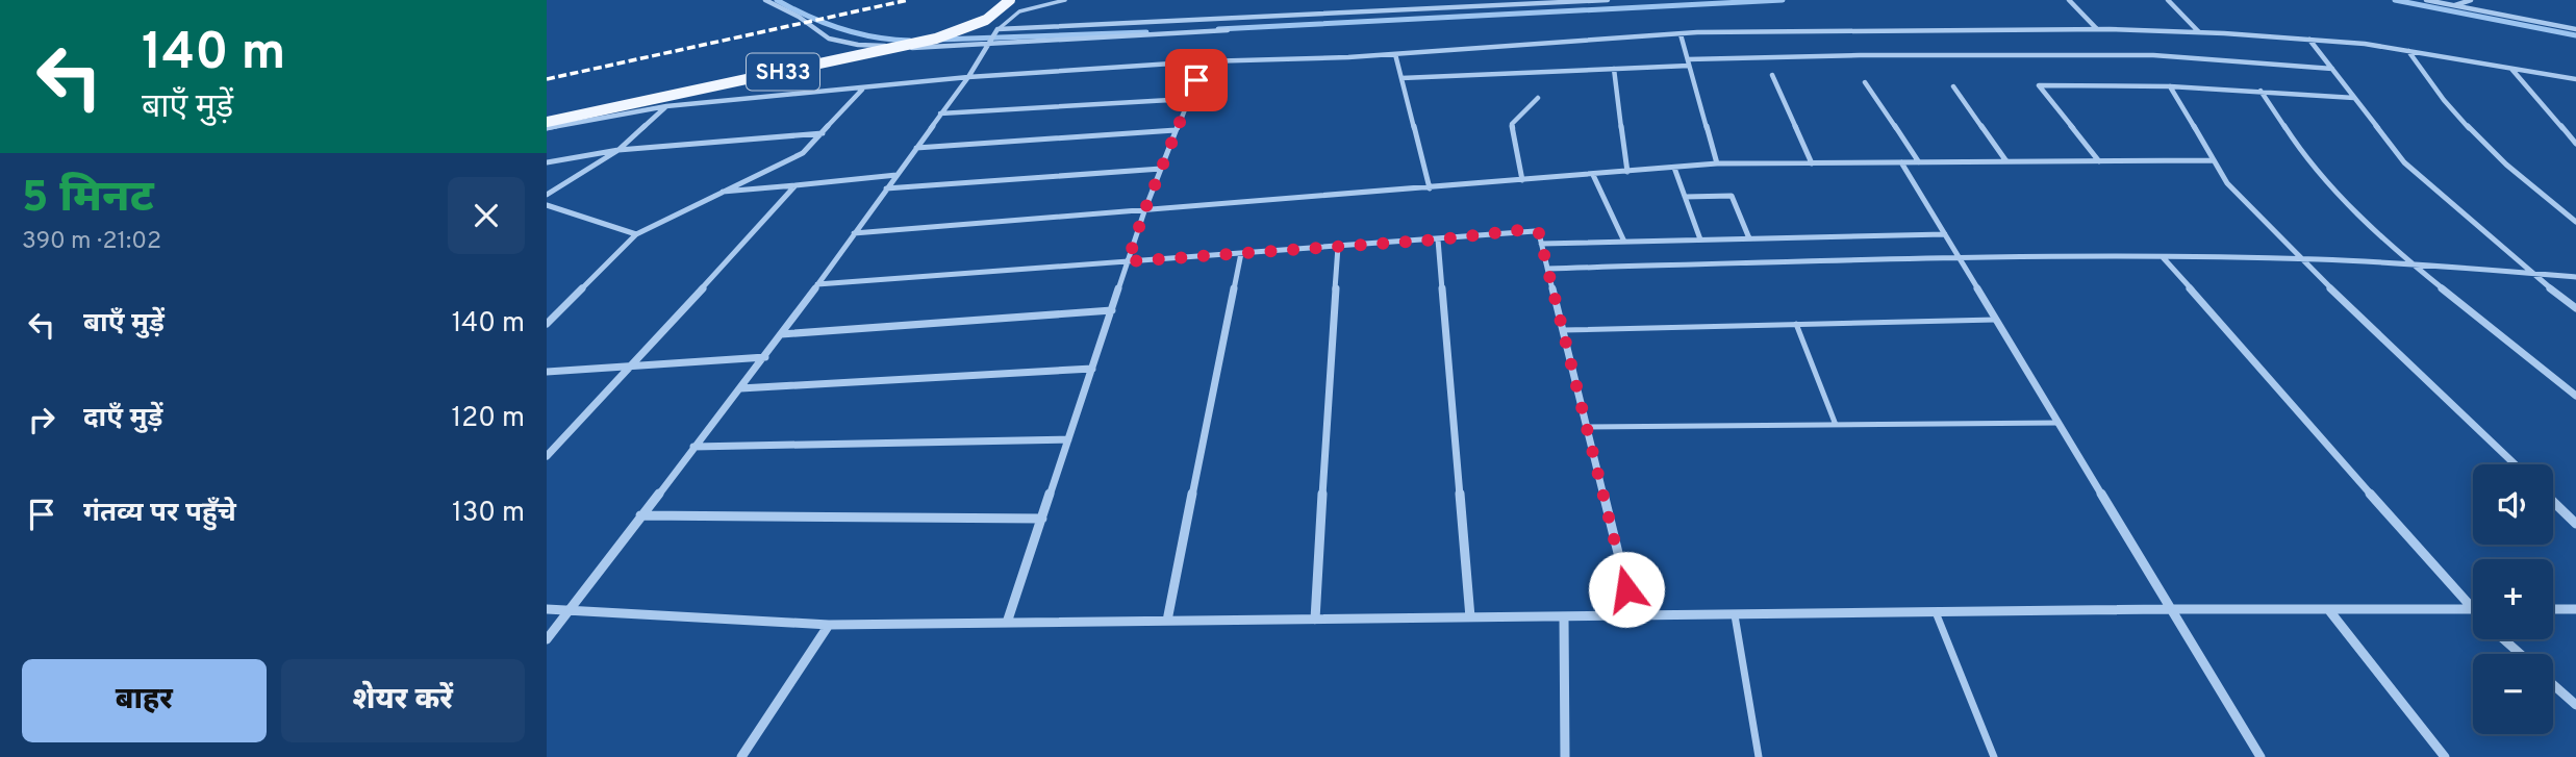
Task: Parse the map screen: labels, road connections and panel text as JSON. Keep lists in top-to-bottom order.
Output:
{
  "streets": {
    "main road": ["SH33"]
  },
  "page": {
    "turn": ["140 m", "बाएँ मुड़ें"],
    "heading": ["5 मिनट", "390 m · 21:02"],
    "list": [
      {
        "name": "बाएँ मुड़ें",
        "value": "140 m"
      },
      {
        "name": "दाएँ मुड़ें",
        "value": "120 m"
      },
      {
        "name": "गंतव्य पर पहुँचे",
        "value": "130 m"
      }
    ],
    "map_buttons": ["+", "−"],
    "buttons": ["बाहर", "शेयर करें"]
  }
}
